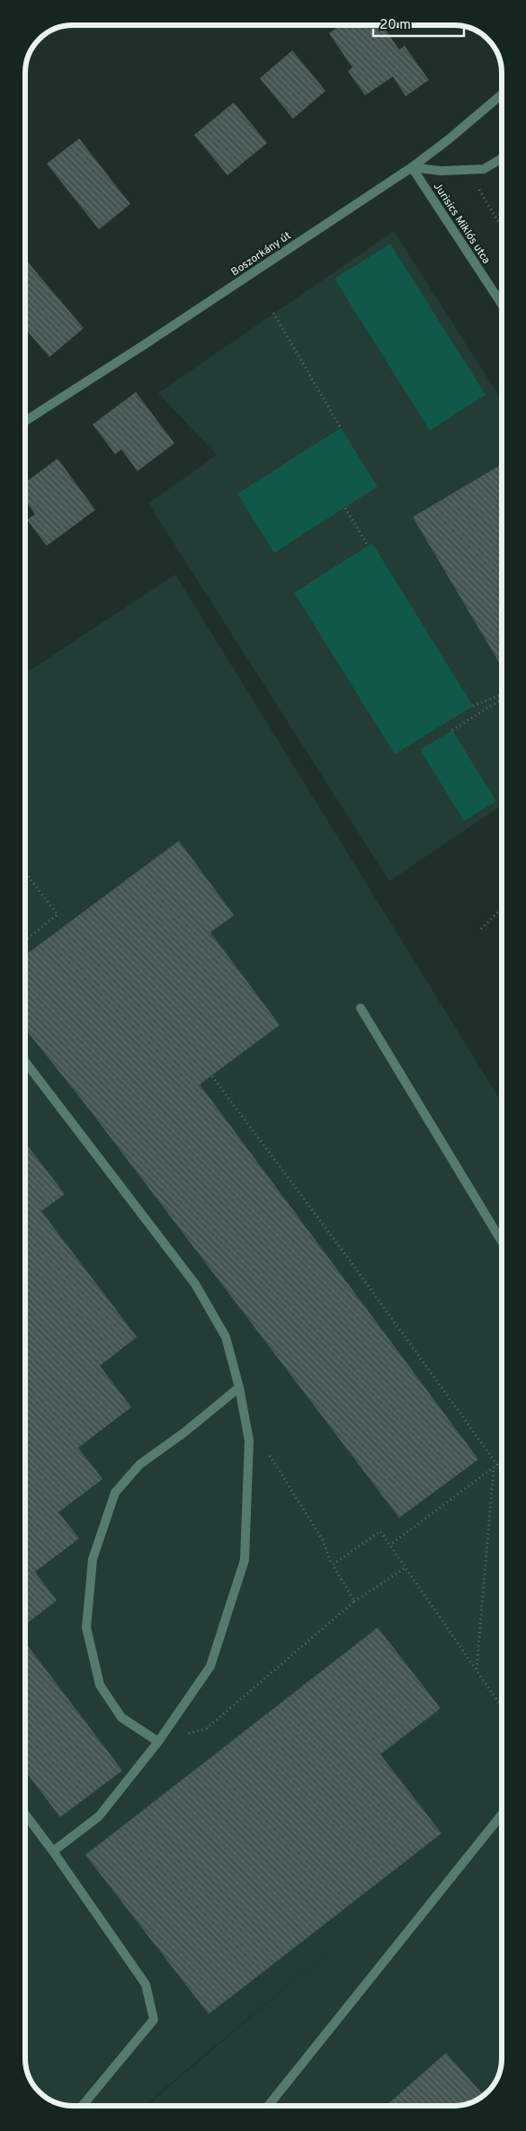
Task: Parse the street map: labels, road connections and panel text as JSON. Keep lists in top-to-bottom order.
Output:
{
  "streets": {
    "street": ["Jurisics Miklós utca", "Boszorkány út"]
  },
  "crossings": [
    ["Jurisics Miklós utca", "Boszorkány út"]
  ],
  "scale_bar": "20 m"
}
